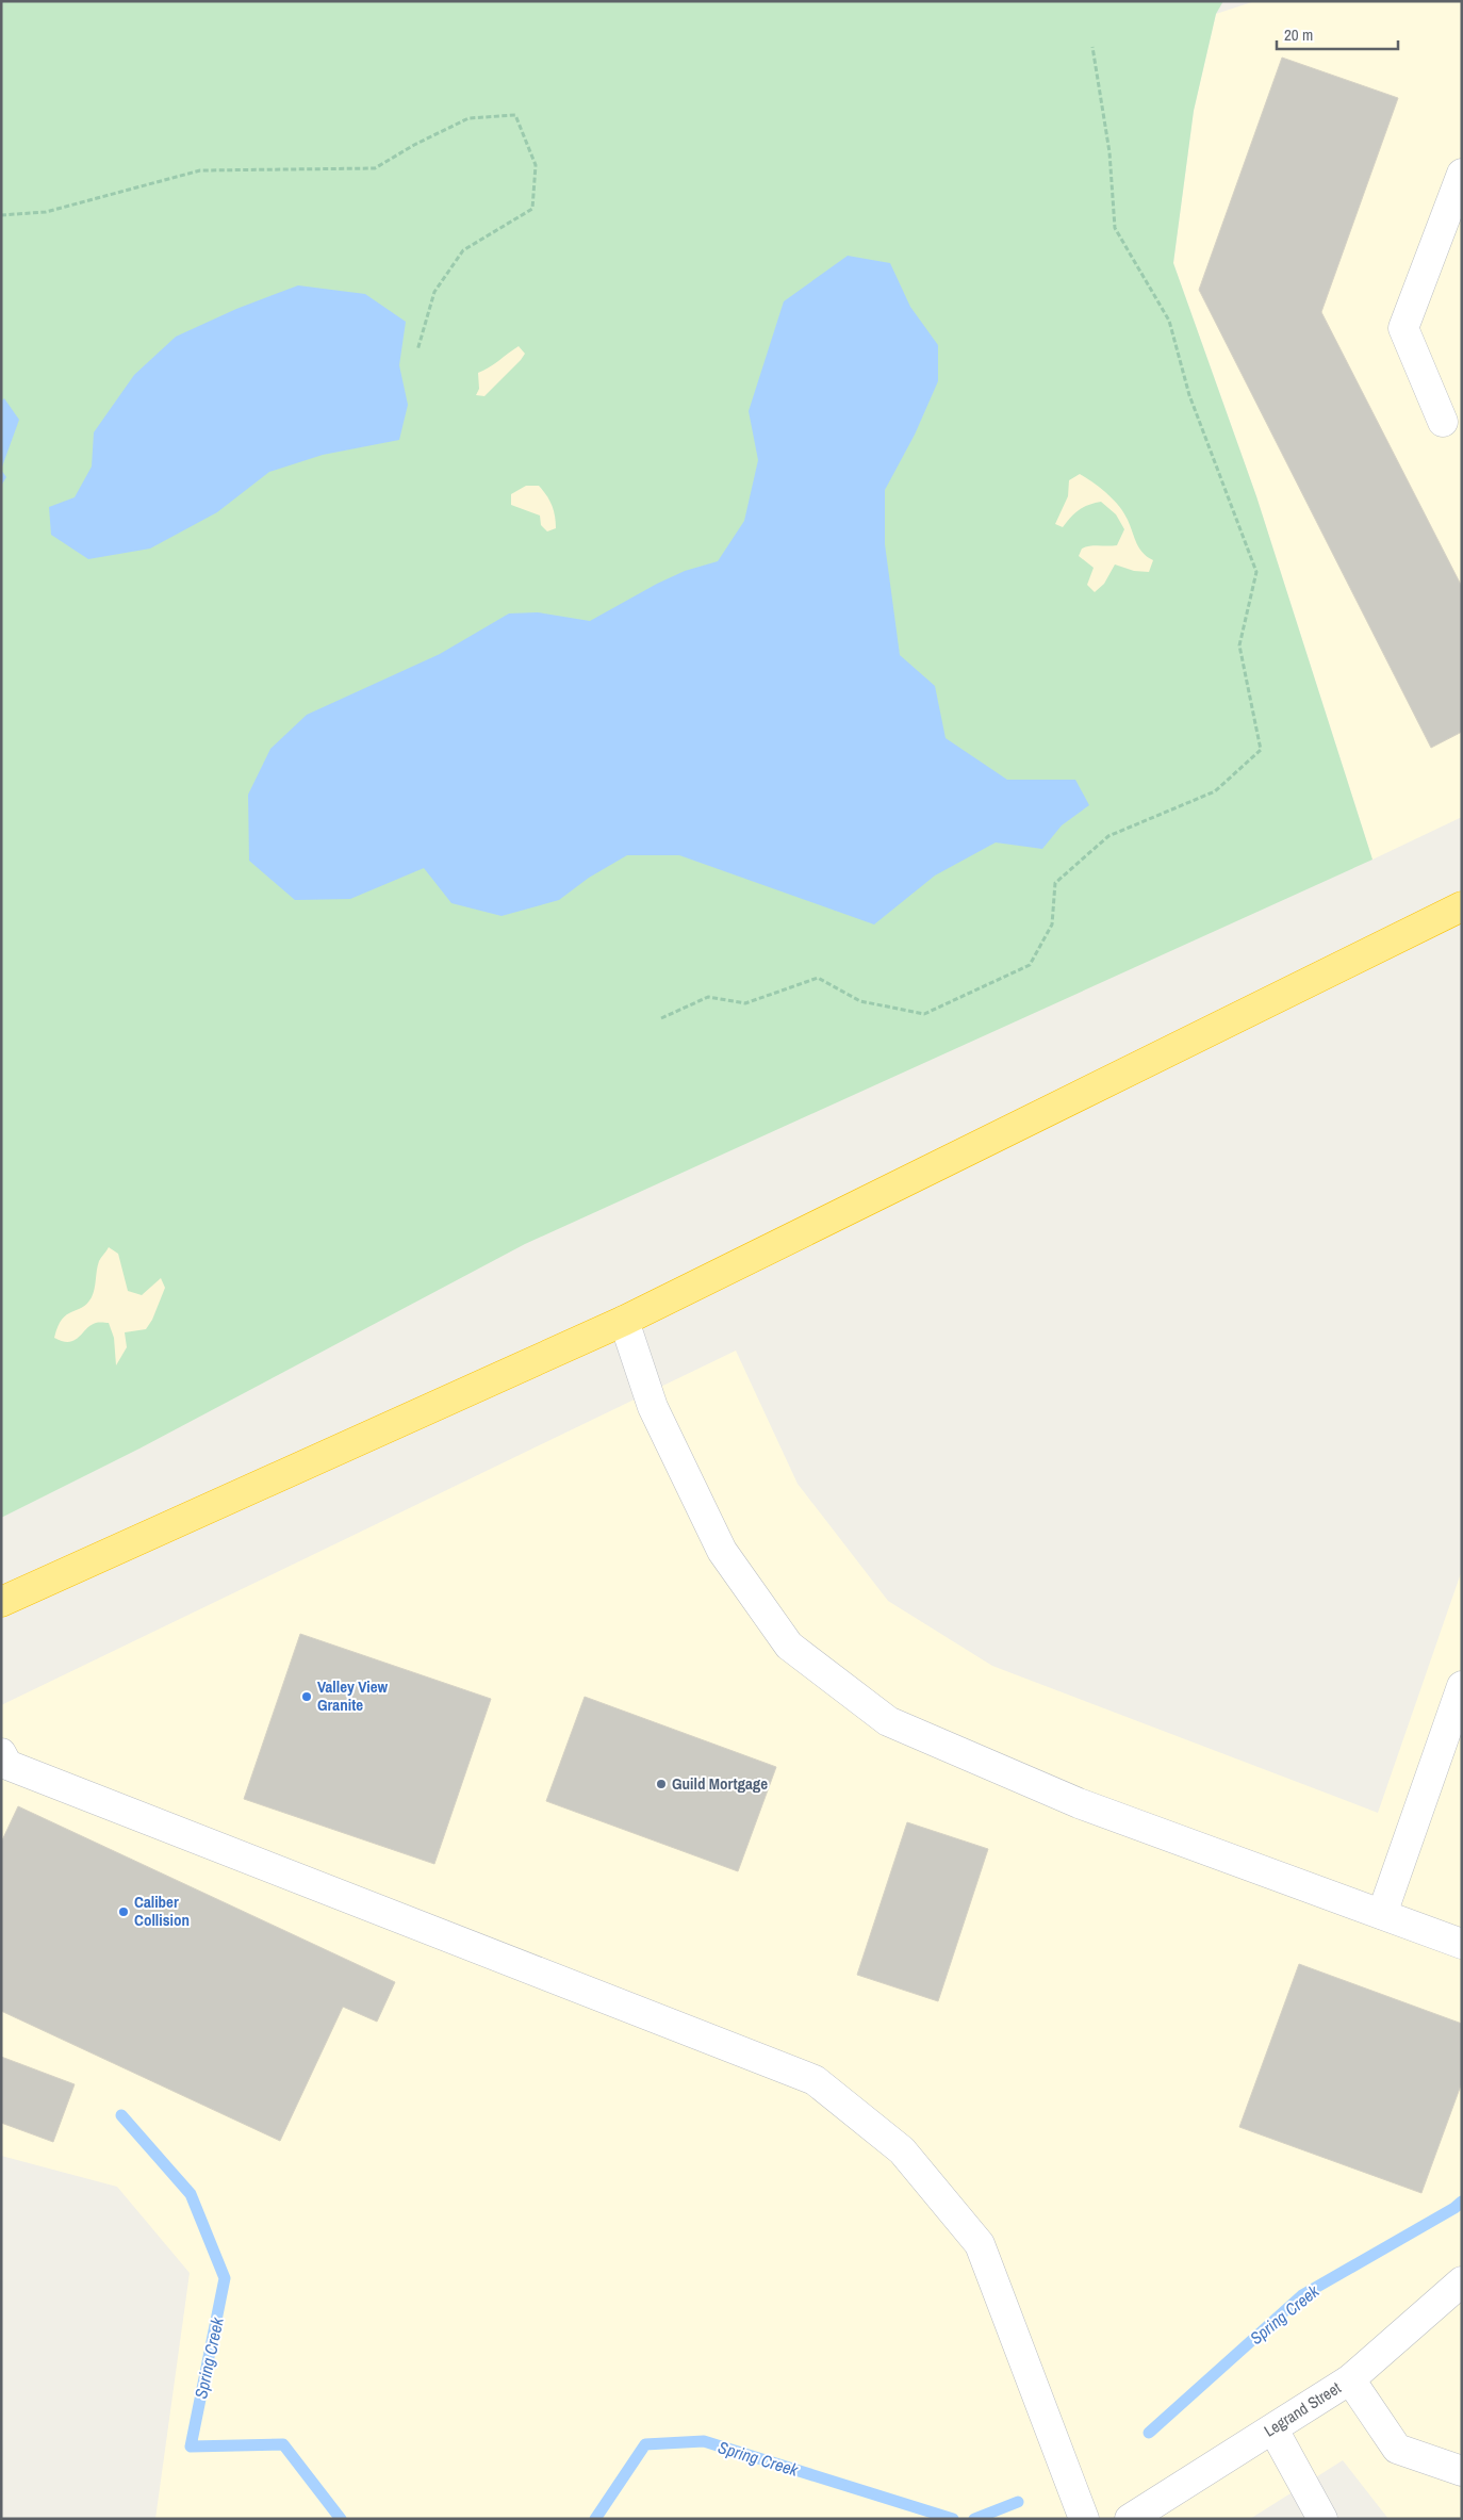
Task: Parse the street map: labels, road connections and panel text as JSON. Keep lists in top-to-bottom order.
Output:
{
  "streets": {
    "street": ["Legrand Street"]
  },
  "water": ["Spring Creek"],
  "places": ["Valley View Granite", "Guild Mortgage", "Caliber Collision"],
  "scale_bar": "20 m"
}
